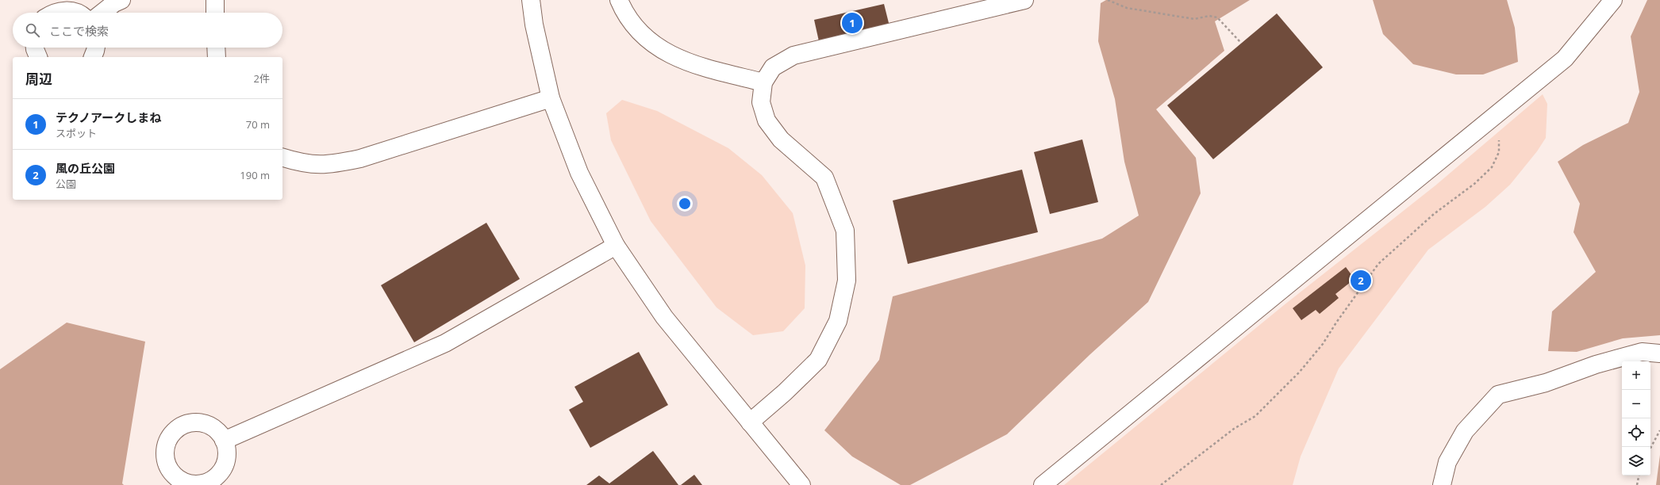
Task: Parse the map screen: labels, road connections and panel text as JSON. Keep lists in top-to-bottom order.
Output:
{
  "page": {
    "pins": ["1", "2"],
    "search": "ここで検索",
    "heading": ["周辺", "2件"],
    "list": [
      {
        "mark": "1",
        "name": "テクノアークしまね",
        "note": "スポット",
        "value": "70 m"
      },
      {
        "mark": "2",
        "name": "風の丘公園",
        "note": "公園",
        "value": "190 m"
      }
    ],
    "map_buttons": ["+", "−"]
  }
}
